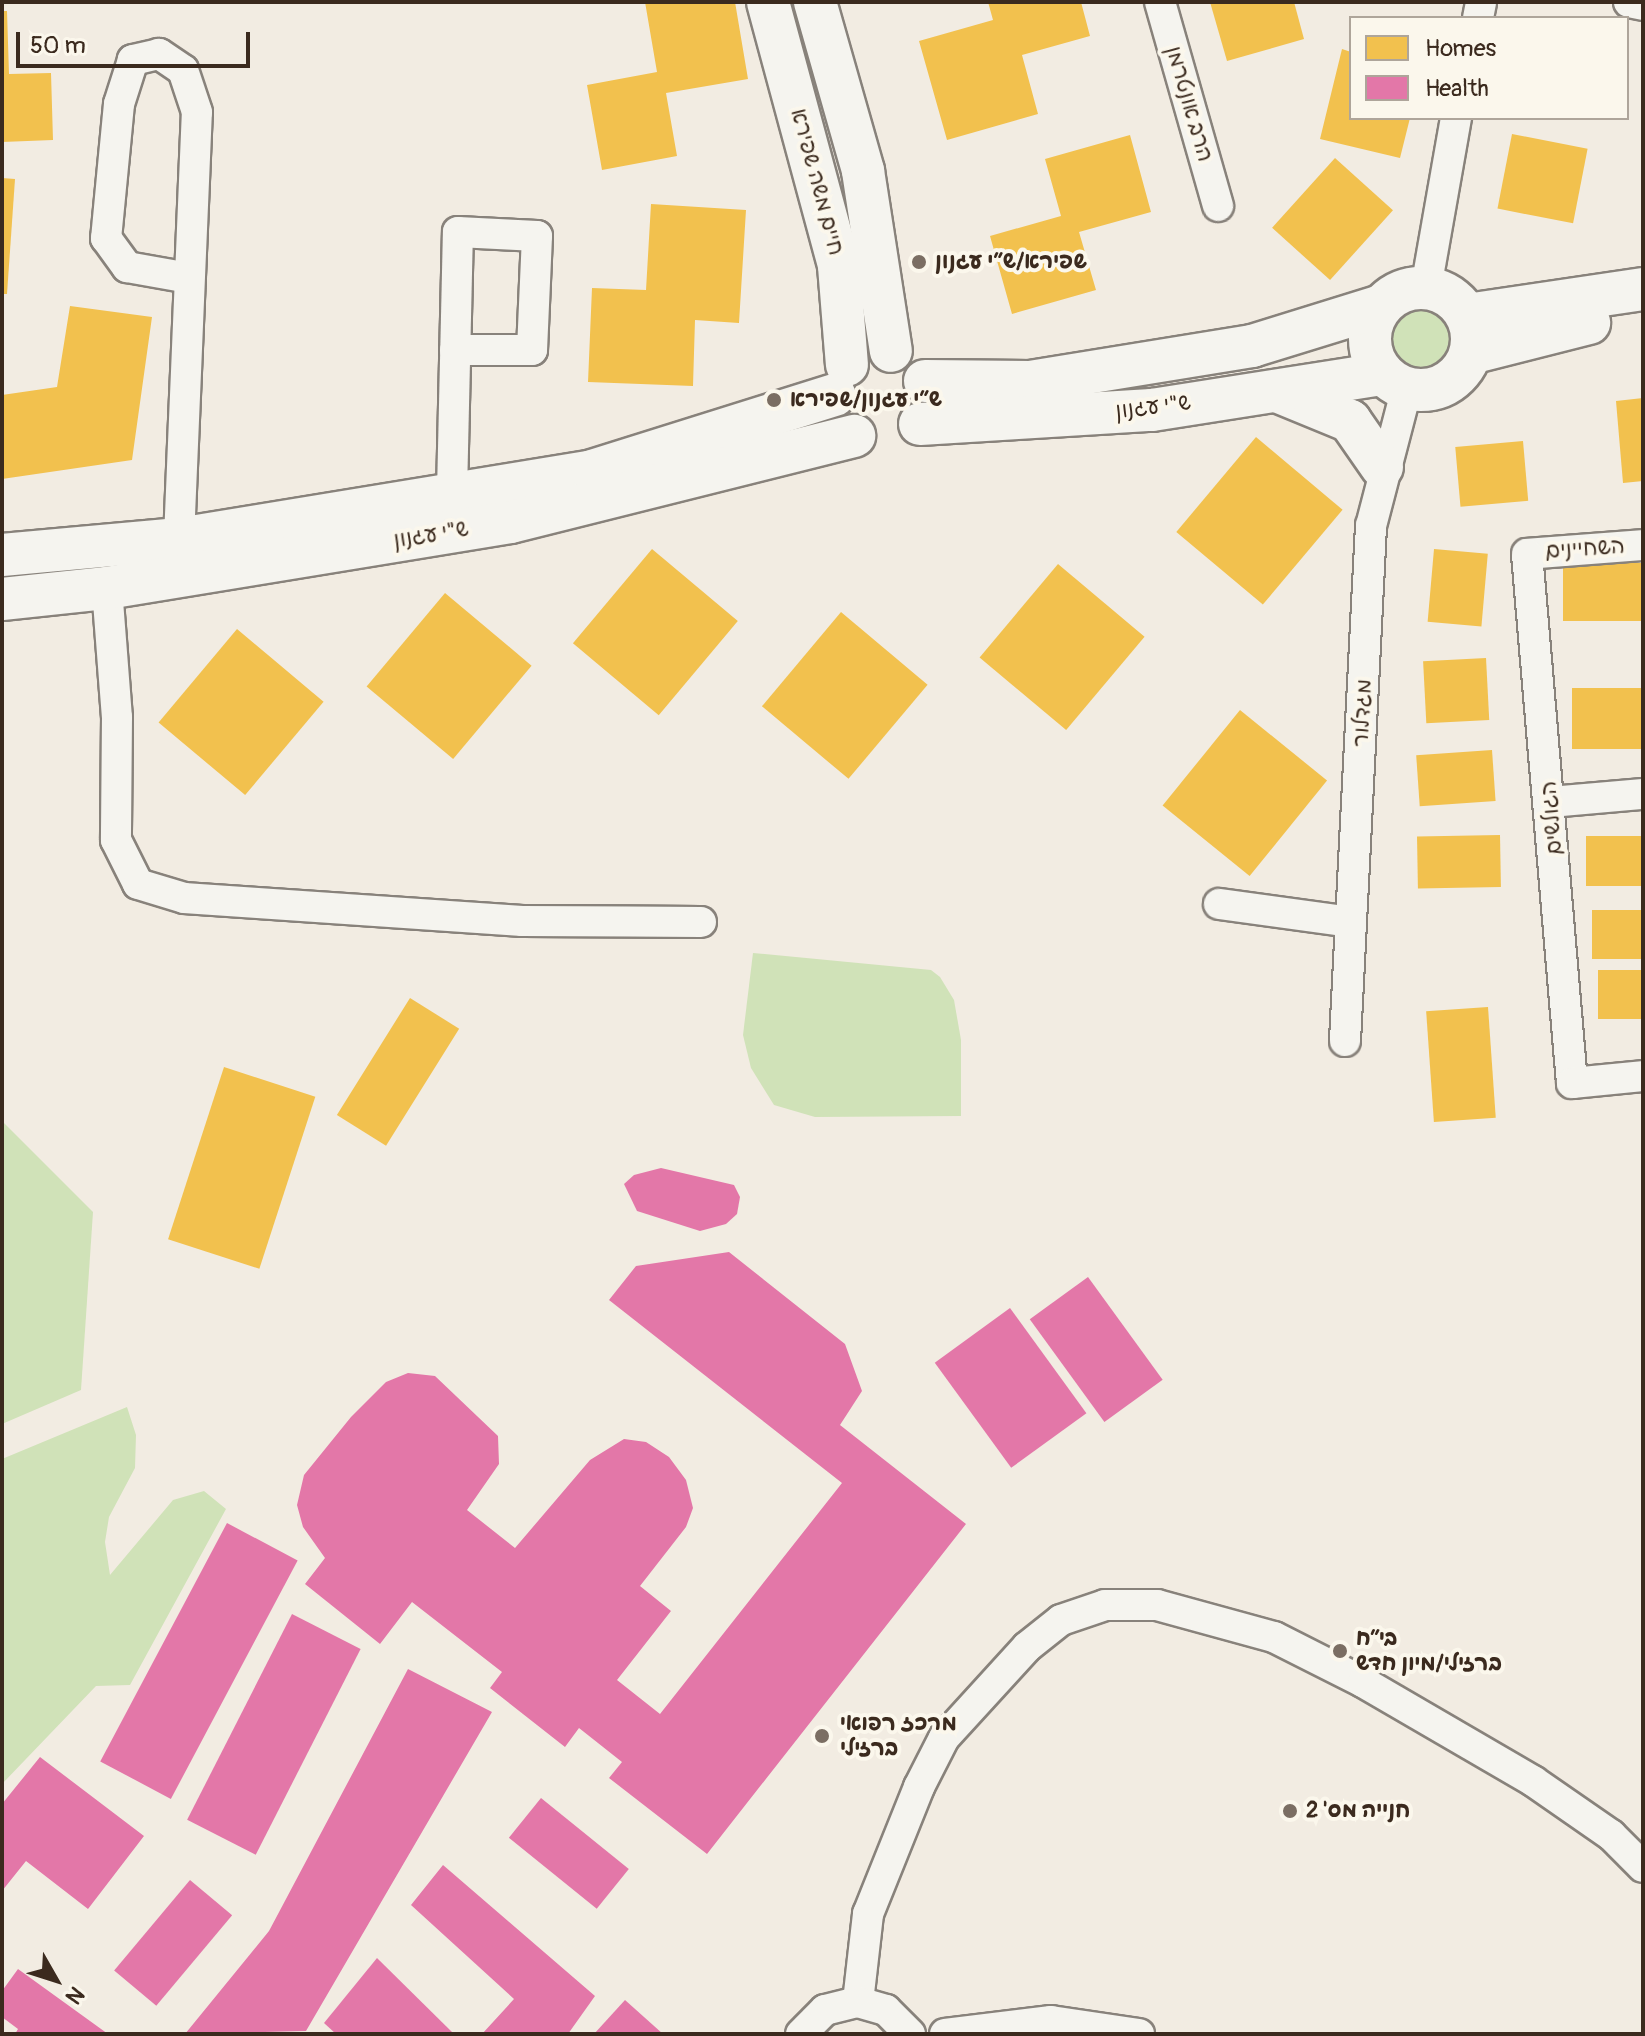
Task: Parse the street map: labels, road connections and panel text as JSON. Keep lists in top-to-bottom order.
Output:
{
  "streets": {
    "street": [
      "הרב אונטרמן",
      "חיים משה שפירא",
      "ש\"י עגנון",
      "השחיינים",
      "מגדלור",
      "הגולשים"
    ]
  },
  "crossings": [
    ["חיים משה שפירא", "ש\"י עגנון"],
    ["ש\"י עגנון", "מגדלור"],
    ["השחיינים", "הגולשים"]
  ],
  "places": [
    "שפירא/ש״י עגנון",
    "ש״י עגנון/שפירא",
    "בי״ח ברזילי/מיון חדש",
    "מרכז רפואי ברזילי",
    "חנייה מס' 2"
  ],
  "legend": ["Homes", "Health"],
  "scale_bar": "50 m",
  "north": "bottom right"
}
